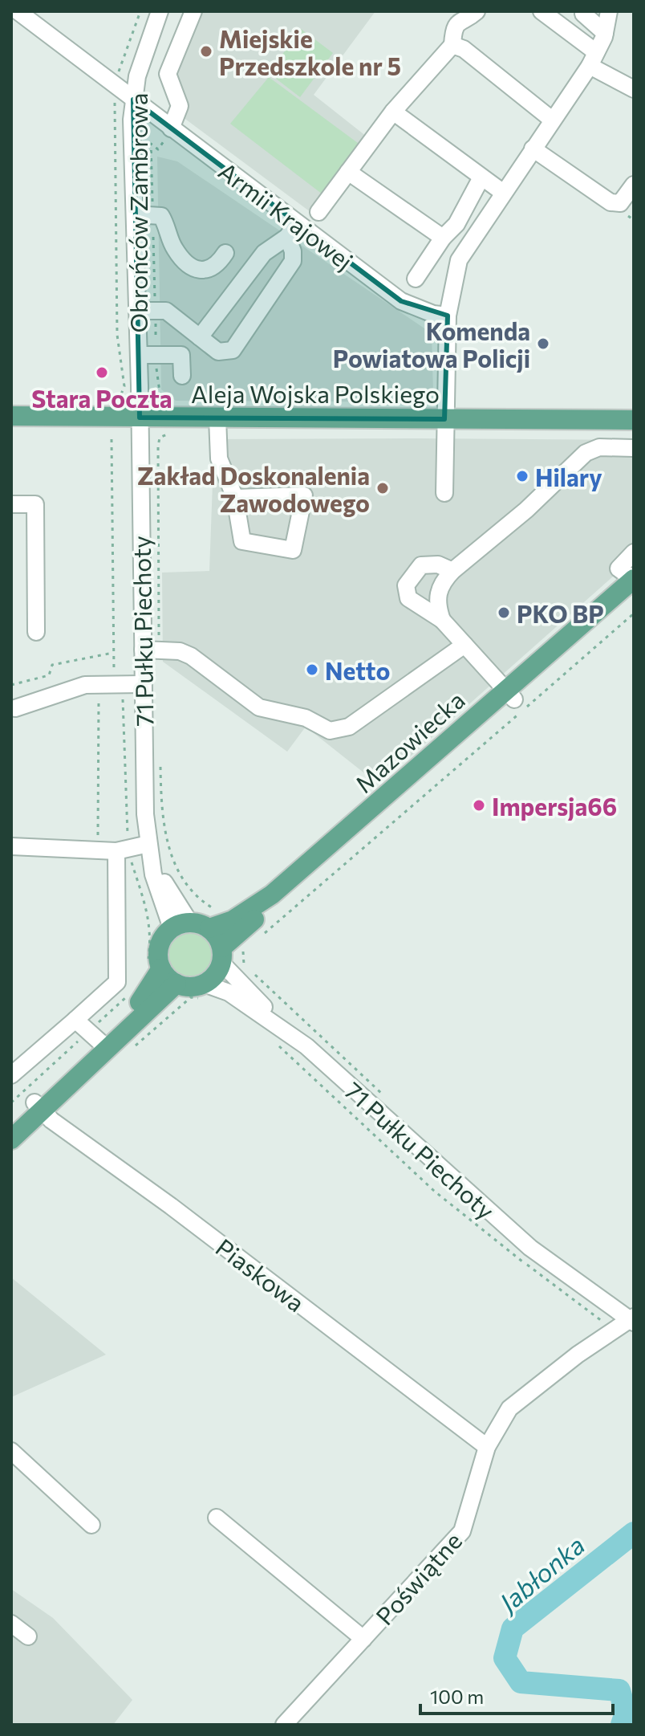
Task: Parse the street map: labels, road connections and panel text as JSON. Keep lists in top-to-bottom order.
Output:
{
  "streets": {
    "main road": ["Aleja Wojska Polskiego", "Mazowiecka"],
    "street": [
      "Obrońców Zambrowa",
      "Armii Krajowej",
      "71 Pułku Piechoty",
      "Piaskowa",
      "Poświątne"
    ]
  },
  "crossings": [
    ["Obrońców Zambrowa", "Armii Krajowej"],
    ["Obrońców Zambrowa", "Aleja Wojska Polskiego"],
    ["Obrońców Zambrowa", "71 Pułku Piechoty"],
    ["Aleja Wojska Polskiego", "71 Pułku Piechoty"],
    ["71 Pułku Piechoty", "Mazowiecka"],
    ["71 Pułku Piechoty", "Poświątne"],
    ["Piaskowa", "Poświątne"]
  ],
  "water": ["Jabłonka"],
  "places": [
    "Miejskie Przedszkole nr 5",
    "Komenda Powiatowa Policji",
    "Stara Poczta",
    "Hilary",
    "Zakład Doskonalenia Zawodowego",
    "PKO BP",
    "Netto",
    "Impersja66"
  ],
  "scale_bar": "100 m"
}
